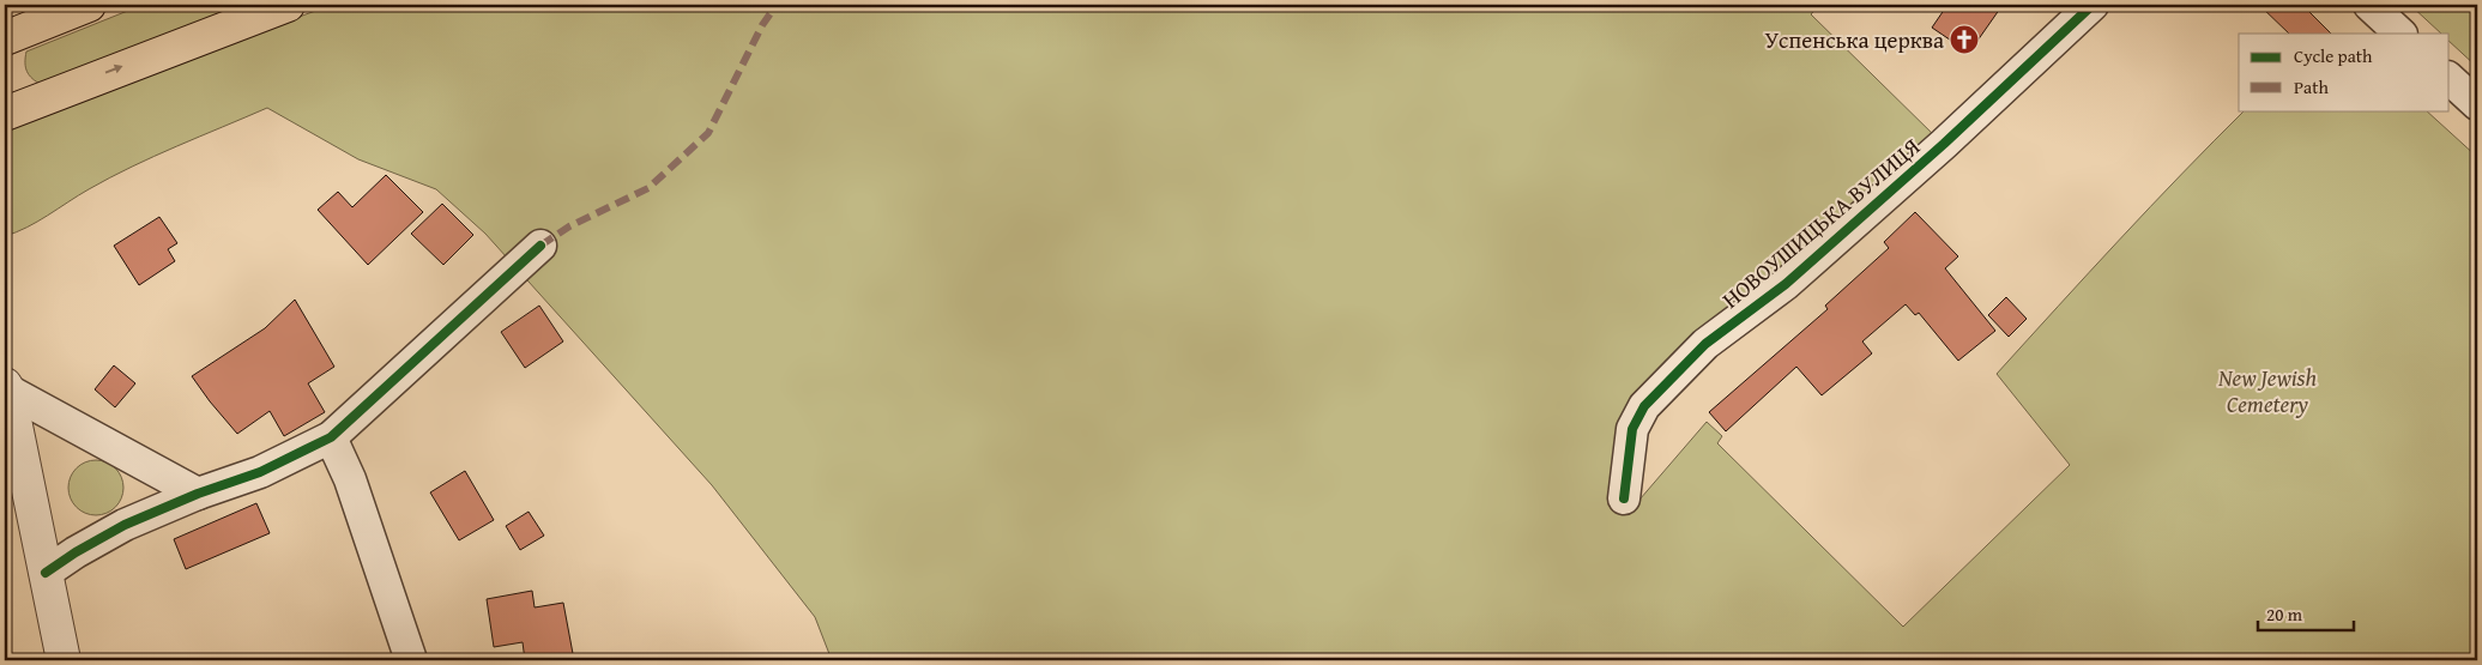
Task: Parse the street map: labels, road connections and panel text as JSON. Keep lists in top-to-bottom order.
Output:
{
  "streets": {
    "street": ["НОВОУШИЦЬКА ВУЛИЦЯ"]
  },
  "parks": ["New Jewish Cemetery"],
  "places": {
    "church": ["Успенська церква"]
  },
  "legend": ["Cycle path", "Path"],
  "scale_bar": "20 m"
}
